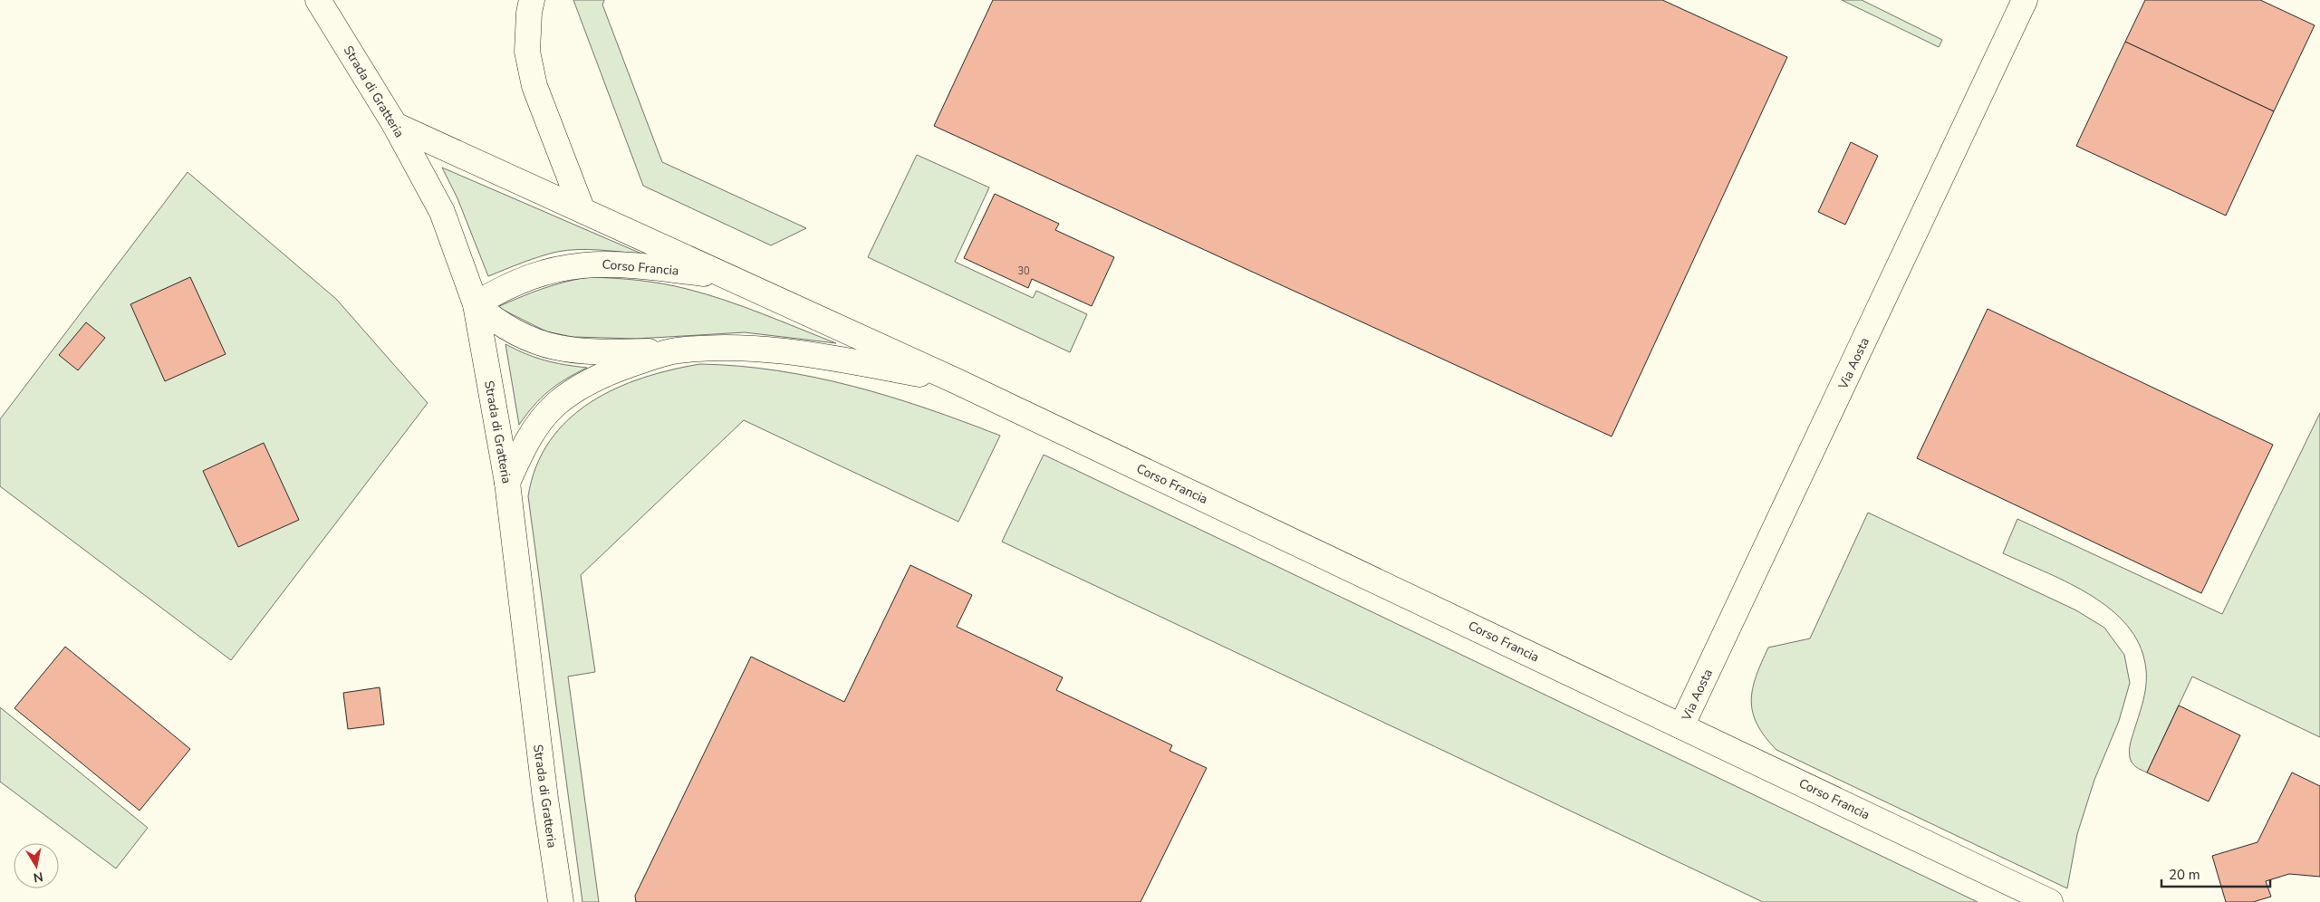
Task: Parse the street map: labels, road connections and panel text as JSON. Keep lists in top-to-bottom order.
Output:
{
  "streets": {
    "street": ["Strada di Gratteria", "Corso Francia", "Via Aosta"]
  },
  "crossings": [
    ["Strada di Gratteria", "Corso Francia"],
    ["Corso Francia", "Via Aosta"]
  ],
  "house_numbers": ["30"],
  "scale_bar": "20 m",
  "north": "bottom"
}
